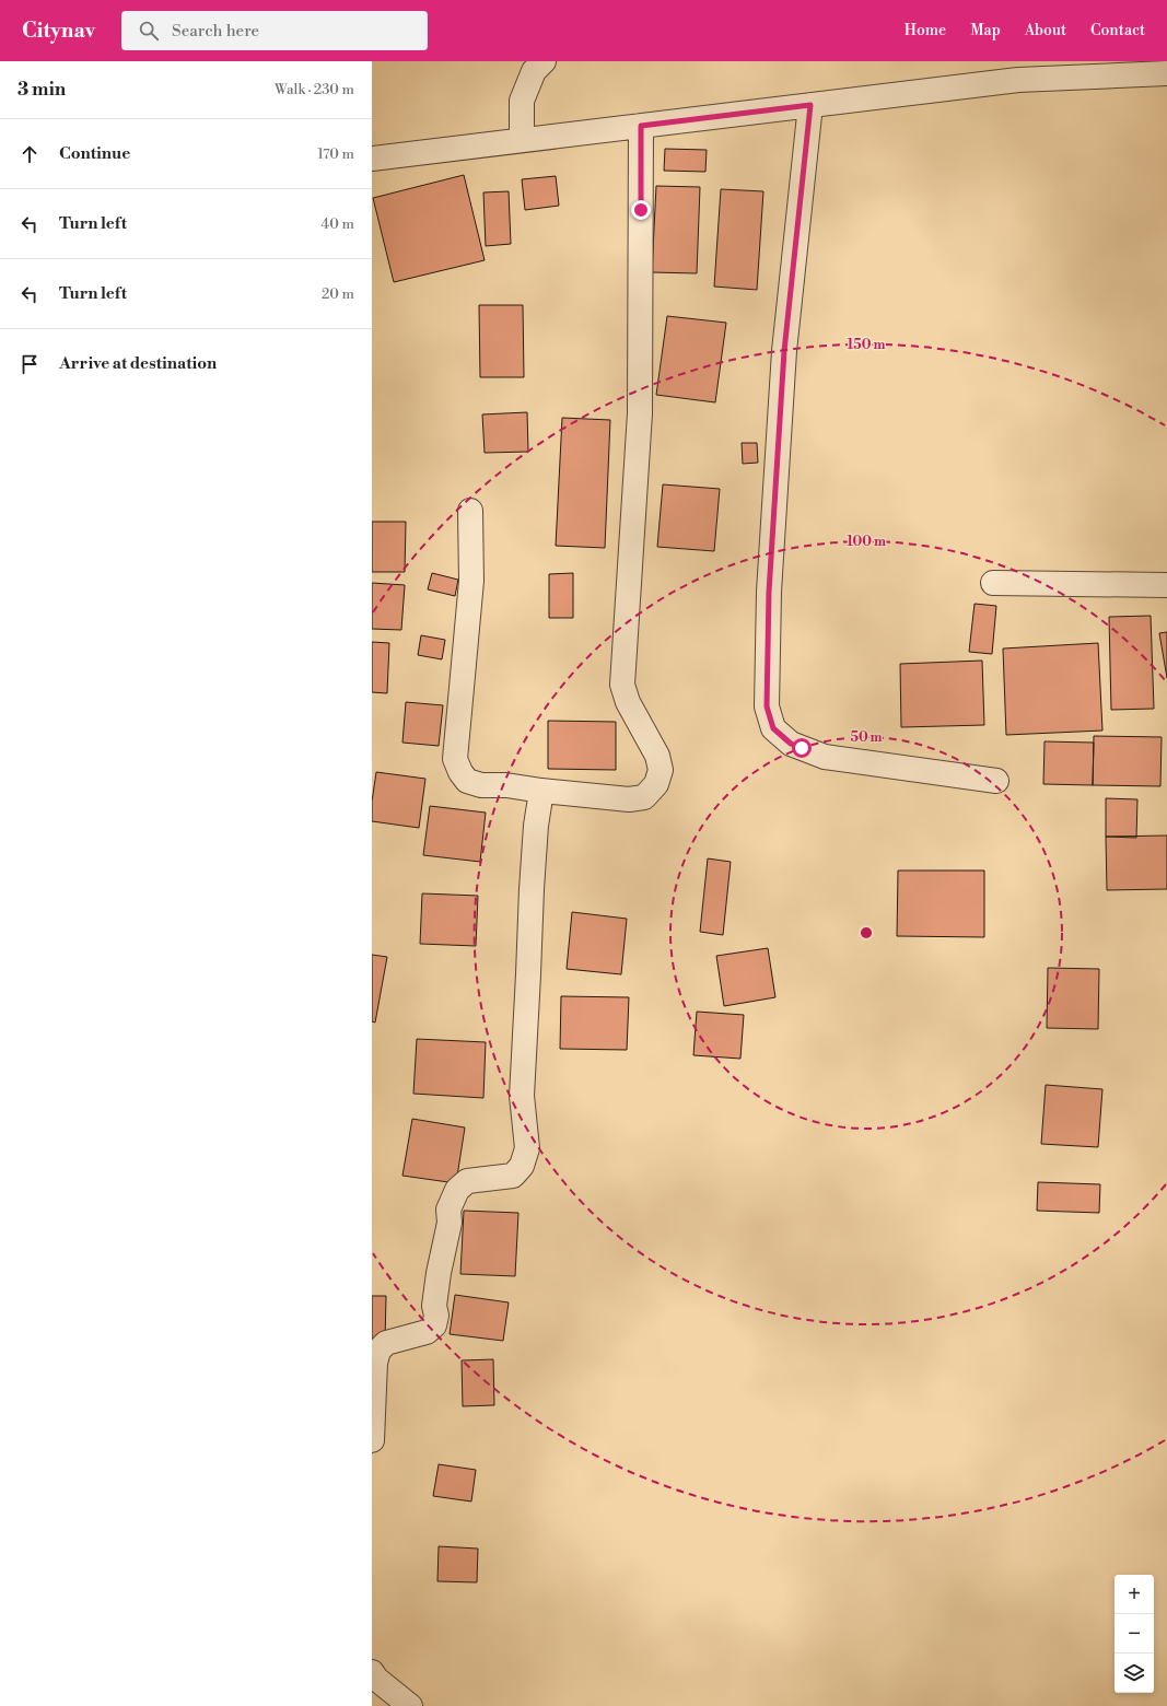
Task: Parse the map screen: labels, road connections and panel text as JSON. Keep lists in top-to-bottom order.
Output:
{
  "page": {
    "header": "Citynav",
    "search": "Search here",
    "nav": [
      "Home",
      "Map",
      "About",
      "Contact"
    ],
    "heading": ["3 min", "Walk · 230 m"],
    "list": [
      ["Continue", "170 m"],
      ["Turn left", "40 m"],
      ["Turn left", "20 m"],
      "Arrive at destination"
    ],
    "map_buttons": ["+", "−"]
  },
  "rings": ["150 m", "100 m", "50 m"]
}
